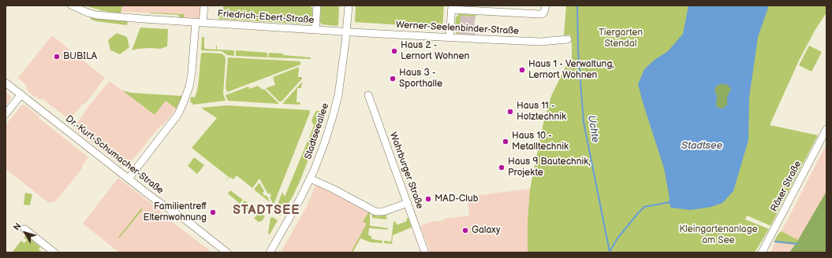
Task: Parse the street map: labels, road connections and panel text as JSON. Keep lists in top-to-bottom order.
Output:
{
  "streets": {
    "street": [
      "Friedrich-Ebert-Straße",
      "Werner-Seelenbinder-Straße",
      "Stadtseeallee",
      "Dr.-Kurt-Schumacher-Straße",
      "Wahrburger Straße",
      "Röxer Straße"
    ]
  },
  "crossings": [
    ["Friedrich-Ebert-Straße", "Werner-Seelenbinder-Straße"],
    ["Friedrich-Ebert-Straße", "Stadtseeallee"],
    ["Werner-Seelenbinder-Straße", "Stadtseeallee"]
  ],
  "districts": ["STADTSEE"],
  "water": ["Uchte", "Stadtsee"],
  "parks": ["Tiergarten Stendal", "Kleingartenanlage am See"],
  "places": [
    "Haus 2 - Lernort Wohnen",
    "BUBILA",
    "Haus 1 - Verwaltung, Lernort Wohnen",
    "Haus 3 - Sporthalle",
    "Haus 11 - Holztechnik",
    "Haus 10 - Metalltechnik",
    "Haus 9 Bautechnik, Projekte",
    "MAD-Club",
    "Familientreff Elternwohnung",
    "Galaxy"
  ],
  "north": "top left"
}
